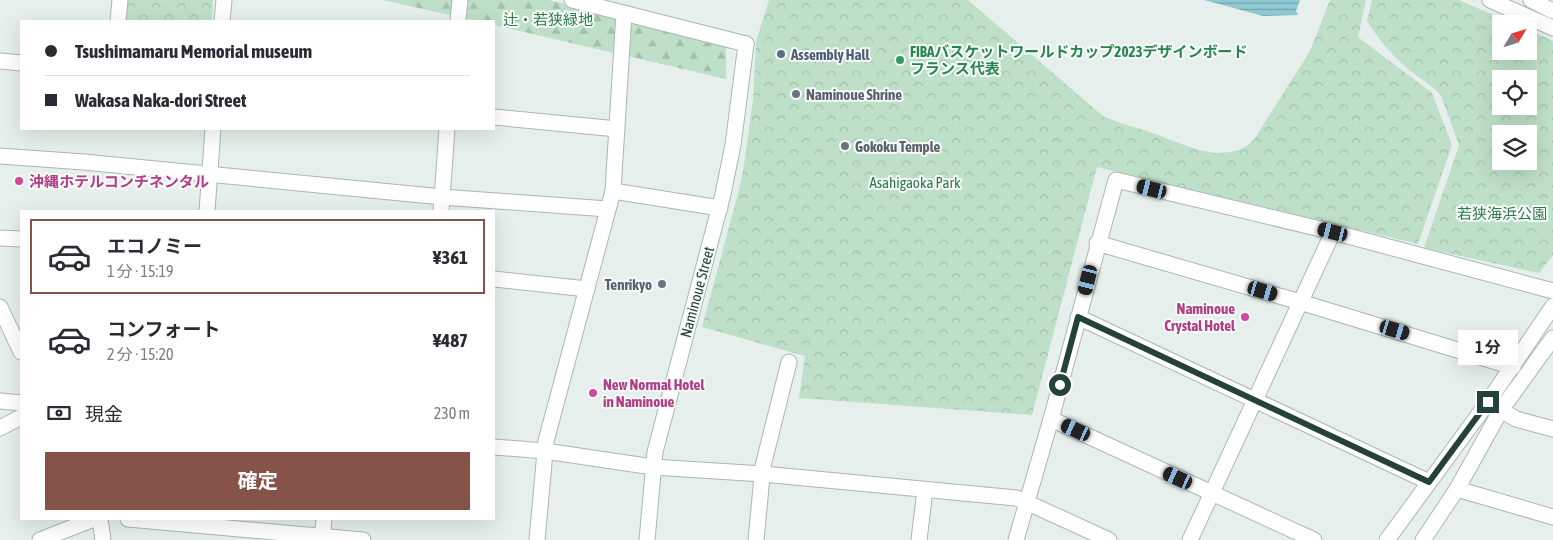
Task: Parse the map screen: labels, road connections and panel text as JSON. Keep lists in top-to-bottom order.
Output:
{
  "streets": {
    "street": ["Naminoue Street"]
  },
  "parks": ["辻・若狭緑地", "Asahigaoka Park", "若狭海浜公園"],
  "places": [
    "Assembly Hall",
    "FIBAバスケットワールドカップ2023デザインボード フランス代表",
    "Naminoue Shrine",
    "Gokoku Temple",
    "沖縄ホテルコンチネンタル",
    "Tenrikyo",
    "Naminoue Crystal Hotel",
    "New Normal Hotel in Naminoue"
  ],
  "north": "top right",
  "page": {
    "banner": ["Tsushimamaru Memorial museum", "Wakasa Naka-dori Street"],
    "list": [
      {
        "name": "エコノミー",
        "note": "1 分 · 15:19",
        "value": "¥361"
      },
      {
        "name": "コンフォート",
        "note": "2 分 · 15:20",
        "value": "¥487"
      }
    ],
    "bubble": "1 分",
    "pay": ["現金", "230 m"],
    "buttons": "確定"
  }
}
